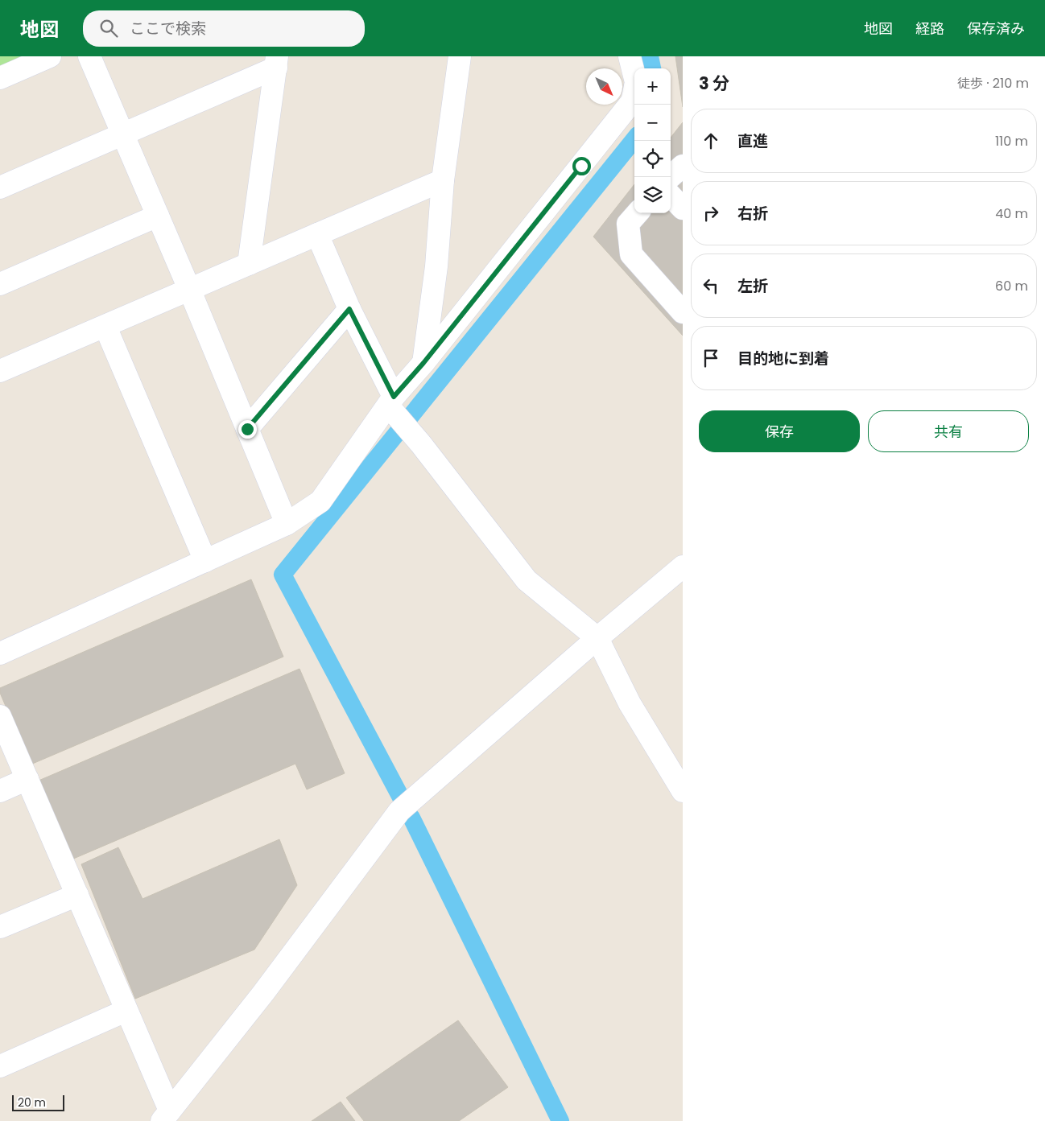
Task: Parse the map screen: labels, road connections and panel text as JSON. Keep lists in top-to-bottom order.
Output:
{
  "scale_bar": "20 m",
  "north": "bottom right",
  "page": {
    "header": "地図",
    "search": "ここで検索",
    "nav": ["地図", "経路", "保存済み"],
    "heading": ["3 分", "徒歩 · 210 m"],
    "map_buttons": ["+", "−"],
    "list": [
      ["直進", "110 m"],
      ["右折", "40 m"],
      ["左折", "60 m"],
      "目的地に到着"
    ],
    "buttons": ["保存", "共有"],
    "scale": "20 m"
  }
}
